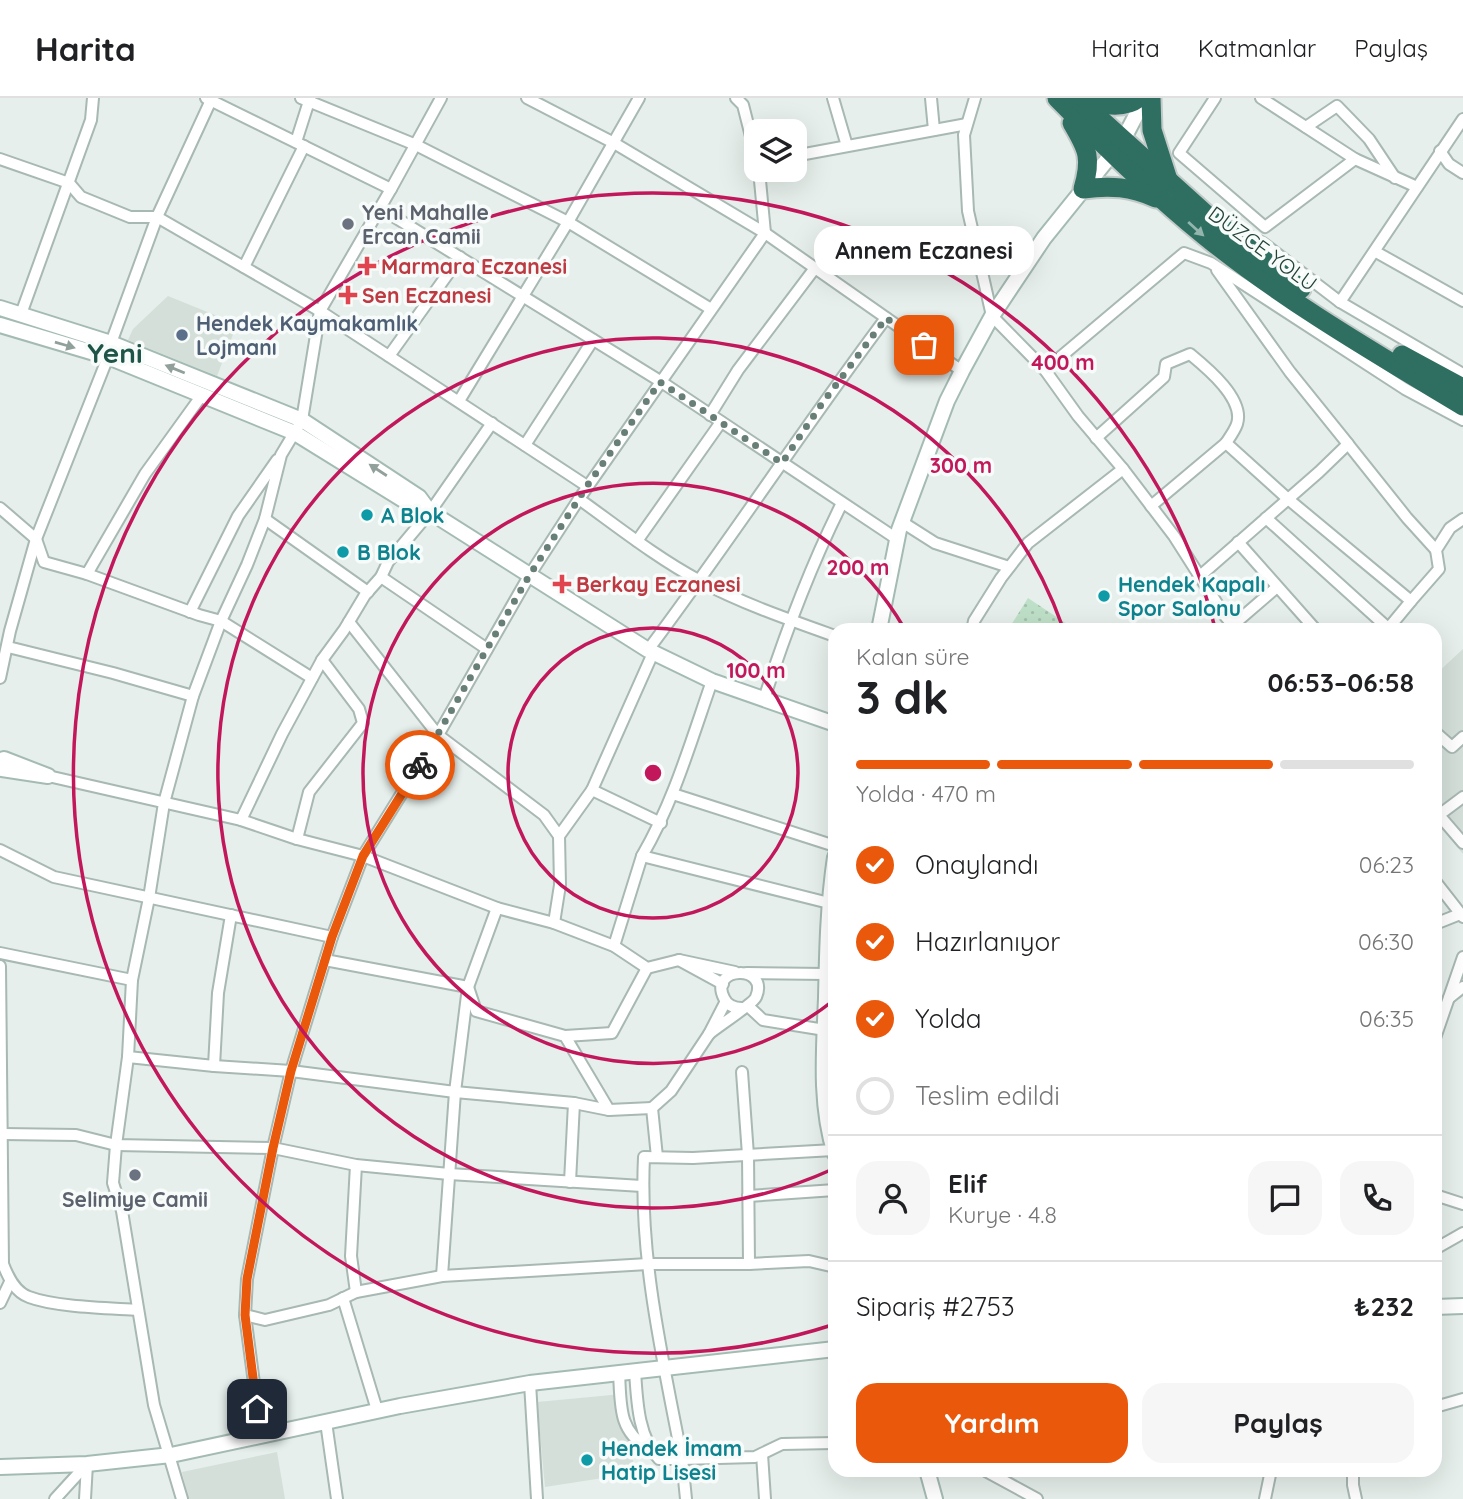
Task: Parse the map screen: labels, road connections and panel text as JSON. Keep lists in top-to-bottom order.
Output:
{
  "streets": {
    "highway": ["DÜZCE YOLU"]
  },
  "districts": ["Yeni"],
  "places": {
    "other": [
      "Yeni Mahalle Ercan Camii",
      "Hendek Kaymakamlık Lojmanı",
      "Annem Eczanesi",
      "A Blok",
      "B Blok",
      "Hendek Kapalı Spor Salonu",
      "Selimiye Camii",
      "Hendek İmam Hatip Lisesi"
    ],
    "health": ["Marmara Eczanesi", "Sen Eczanesi", "Berkay Eczanesi"]
  },
  "page": {
    "header": "Harita",
    "nav": ["Harita", "Katmanlar", "Paylaş"],
    "bubble": "Annem Eczanesi",
    "heading": ["3 dk", "Kalan süre", "06:53–06:58"],
    "panel": [
      "Elif",
      "Kurye · 4.8",
      "Sipariş #2753",
      "₺232"
    ],
    "bar": "Yolda · 470 m",
    "list": [
      ["Onaylandı", "06:23"],
      ["Hazırlanıyor", "06:30"],
      ["Yolda", "06:35"],
      "Teslim edildi"
    ],
    "buttons": ["Yardım", "Paylaş"]
  },
  "rings": [
    "400 m",
    "300 m",
    "200 m",
    "100 m"
  ]
}
